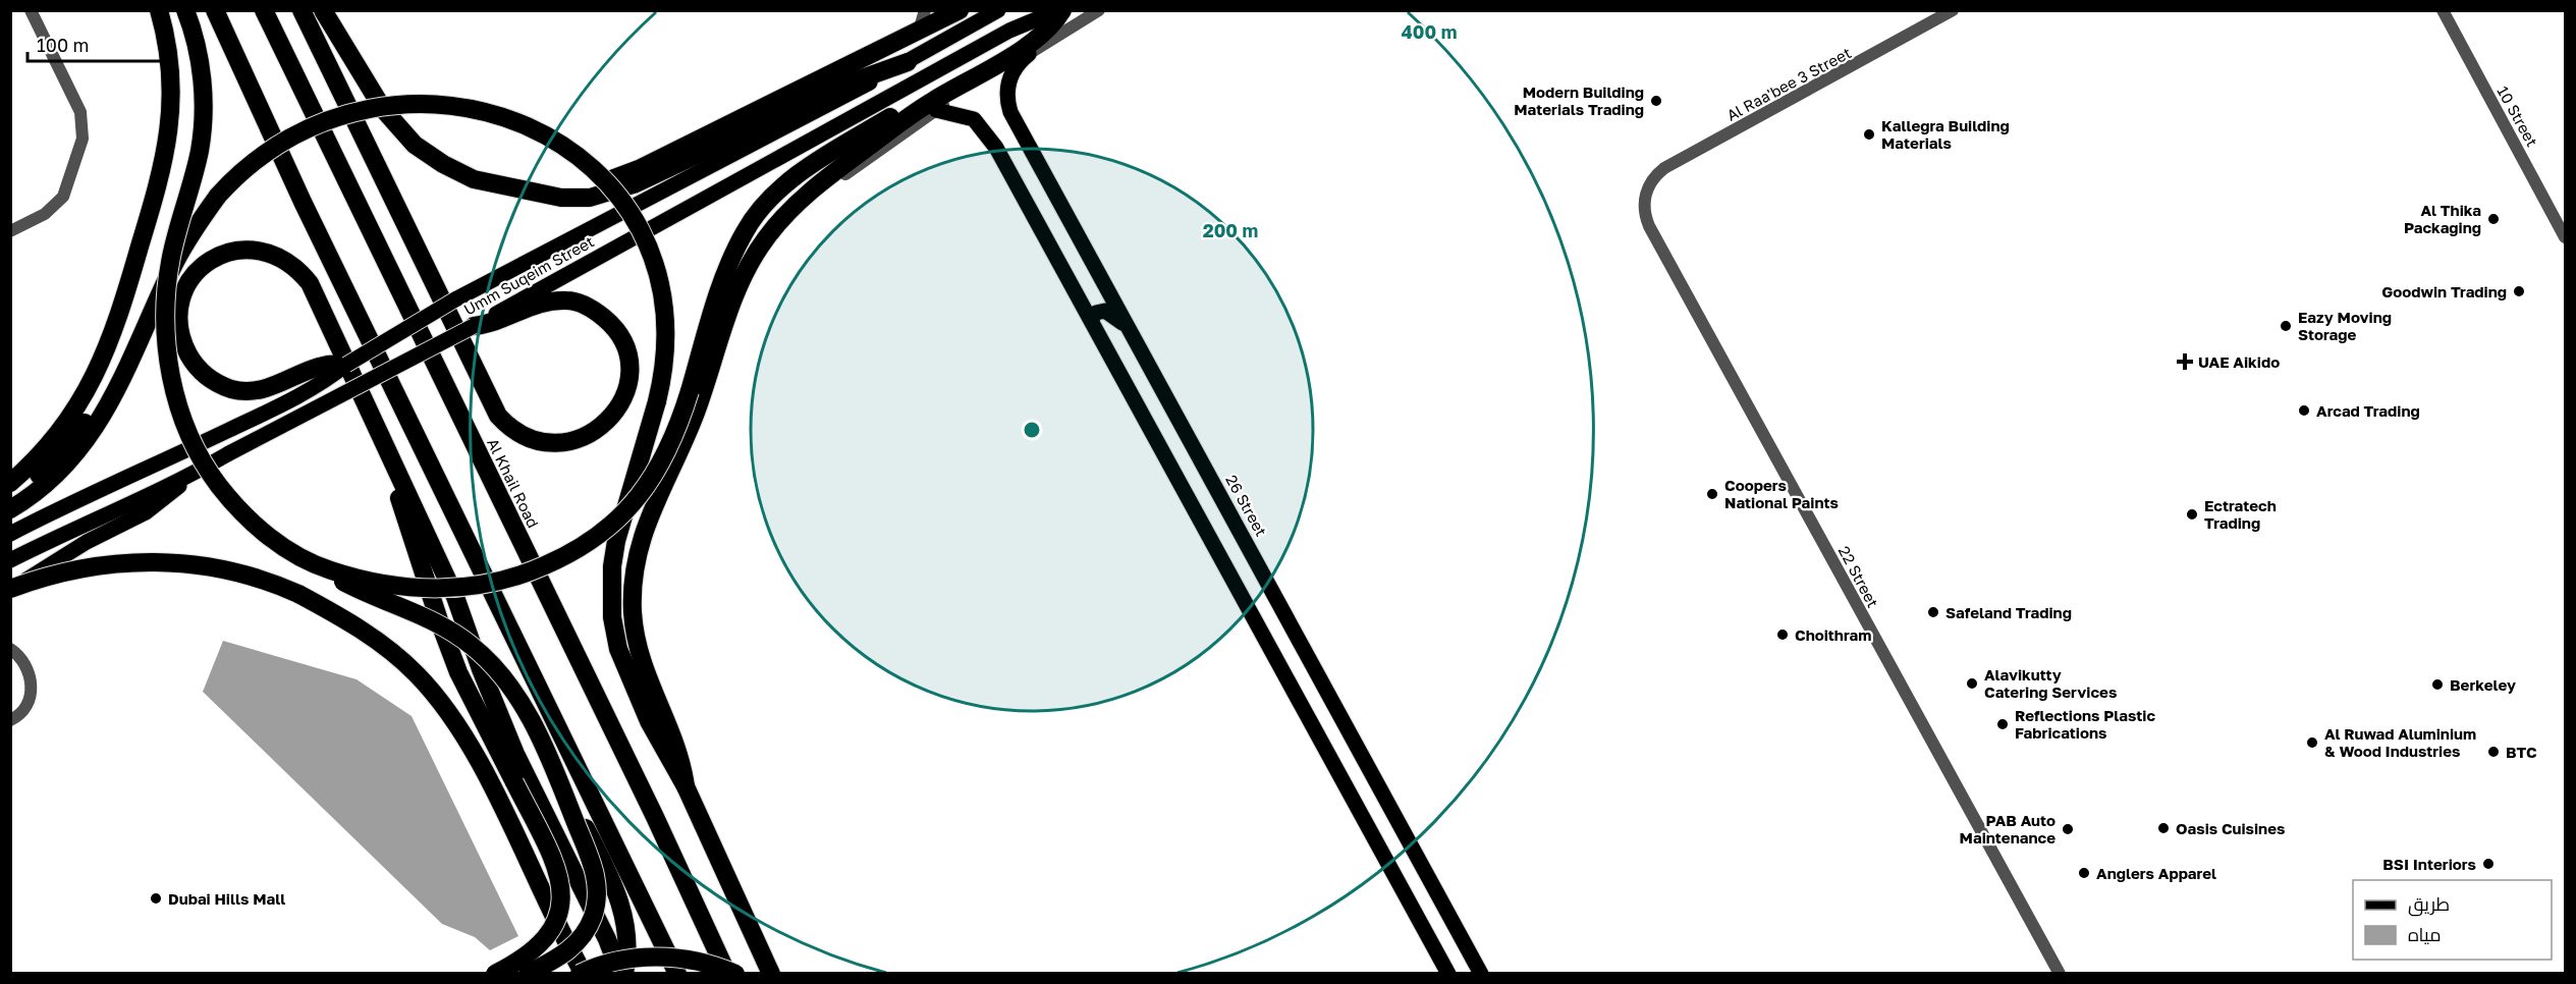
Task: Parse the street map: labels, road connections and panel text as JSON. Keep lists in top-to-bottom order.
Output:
{
  "streets": {
    "highway": ["Al Khail Road"],
    "main road": ["Umm Suqeim Street", "26 Street"],
    "street": ["Al Raa'bee 3 Street", "10 Street", "22 Street"]
  },
  "crossings": [
    ["Al Raa'bee 3 Street", "22 Street"]
  ],
  "places": {
    "other": [
      "Modern Building Materials Trading",
      "Kallegra Building Materials",
      "Al Thika Packaging",
      "Goodwin Trading",
      "Eazy Moving Storage",
      "Arcad Trading",
      "Coopers National Paints",
      "Ectratech Trading",
      "Safeland Trading",
      "Choithram",
      "Alavikutty Catering Services",
      "Berkeley",
      "Reflections Plastic Fabrications",
      "Al Ruwad Aluminium & Wood Industries",
      "BTC",
      "Oasis Cuisines",
      "PAB Auto Maintenance",
      "BSI Interiors",
      "Anglers Apparel",
      "Dubai Hills Mall"
    ],
    "health": ["UAE Aikido"]
  },
  "legend": ["طريق", "مياه"],
  "scale_bar": "100 m",
  "rings": ["400 m", "200 m"]
}
